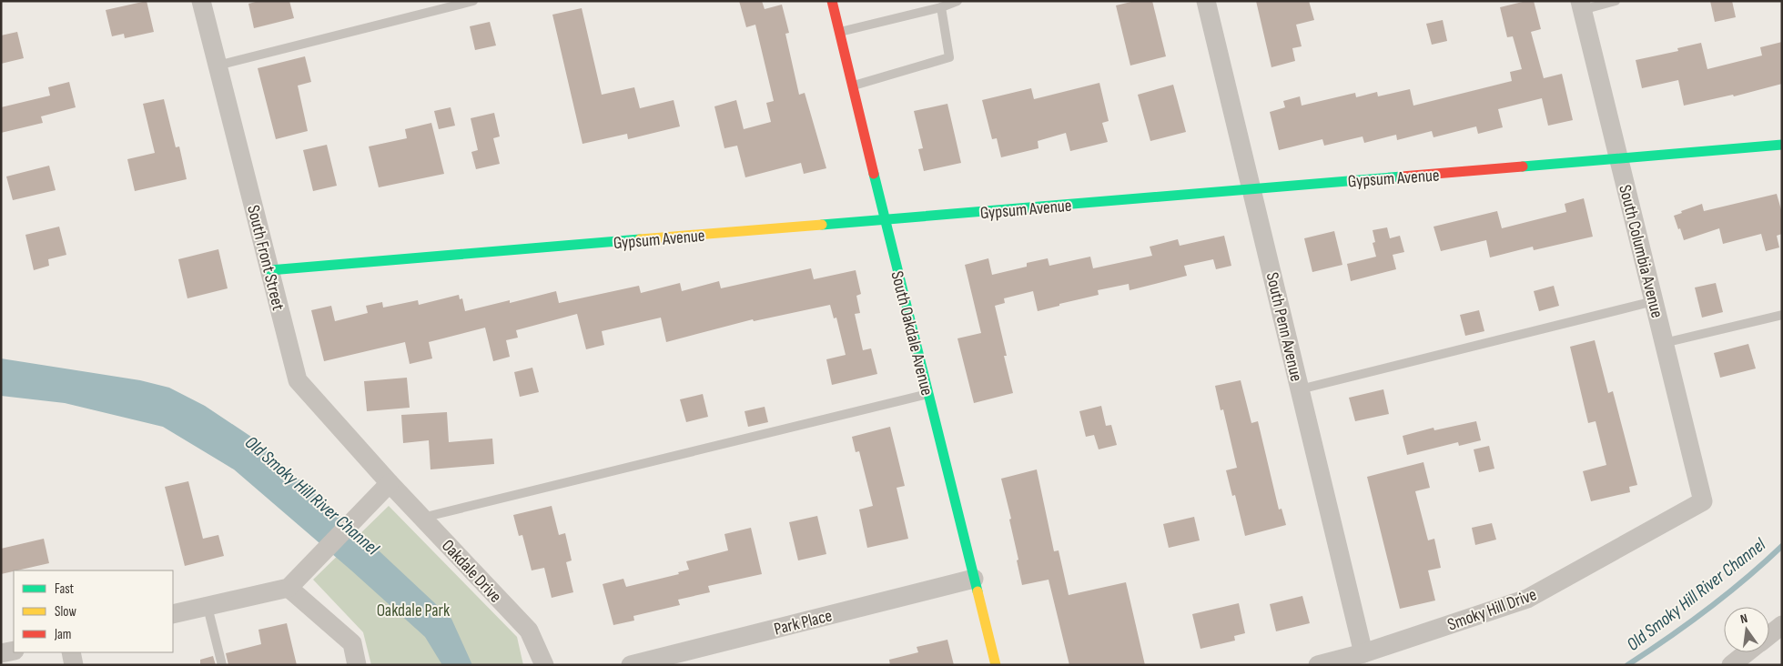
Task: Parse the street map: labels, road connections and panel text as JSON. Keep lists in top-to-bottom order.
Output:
{
  "streets": {
    "street": [
      "Gypsum Avenue",
      "South Columbia Avenue",
      "South Front Street",
      "South Penn Avenue",
      "South Oakdale Avenue",
      "Oakdale Drive",
      "Smoky Hill Drive",
      "Park Place"
    ]
  },
  "crossings": [
    ["Gypsum Avenue", "South Columbia Avenue"],
    ["Gypsum Avenue", "South Front Street"],
    ["Gypsum Avenue", "South Penn Avenue"],
    ["Gypsum Avenue", "South Oakdale Avenue"],
    ["South Columbia Avenue", "Smoky Hill Drive"],
    ["South Front Street", "Oakdale Drive"],
    ["South Penn Avenue", "Smoky Hill Drive"],
    ["South Oakdale Avenue", "Park Place"]
  ],
  "water": ["Old Smoky Hill River Channel"],
  "parks": ["Oakdale Park"],
  "legend": ["Fast", "Slow", "Jam"],
  "north": "top"
}
